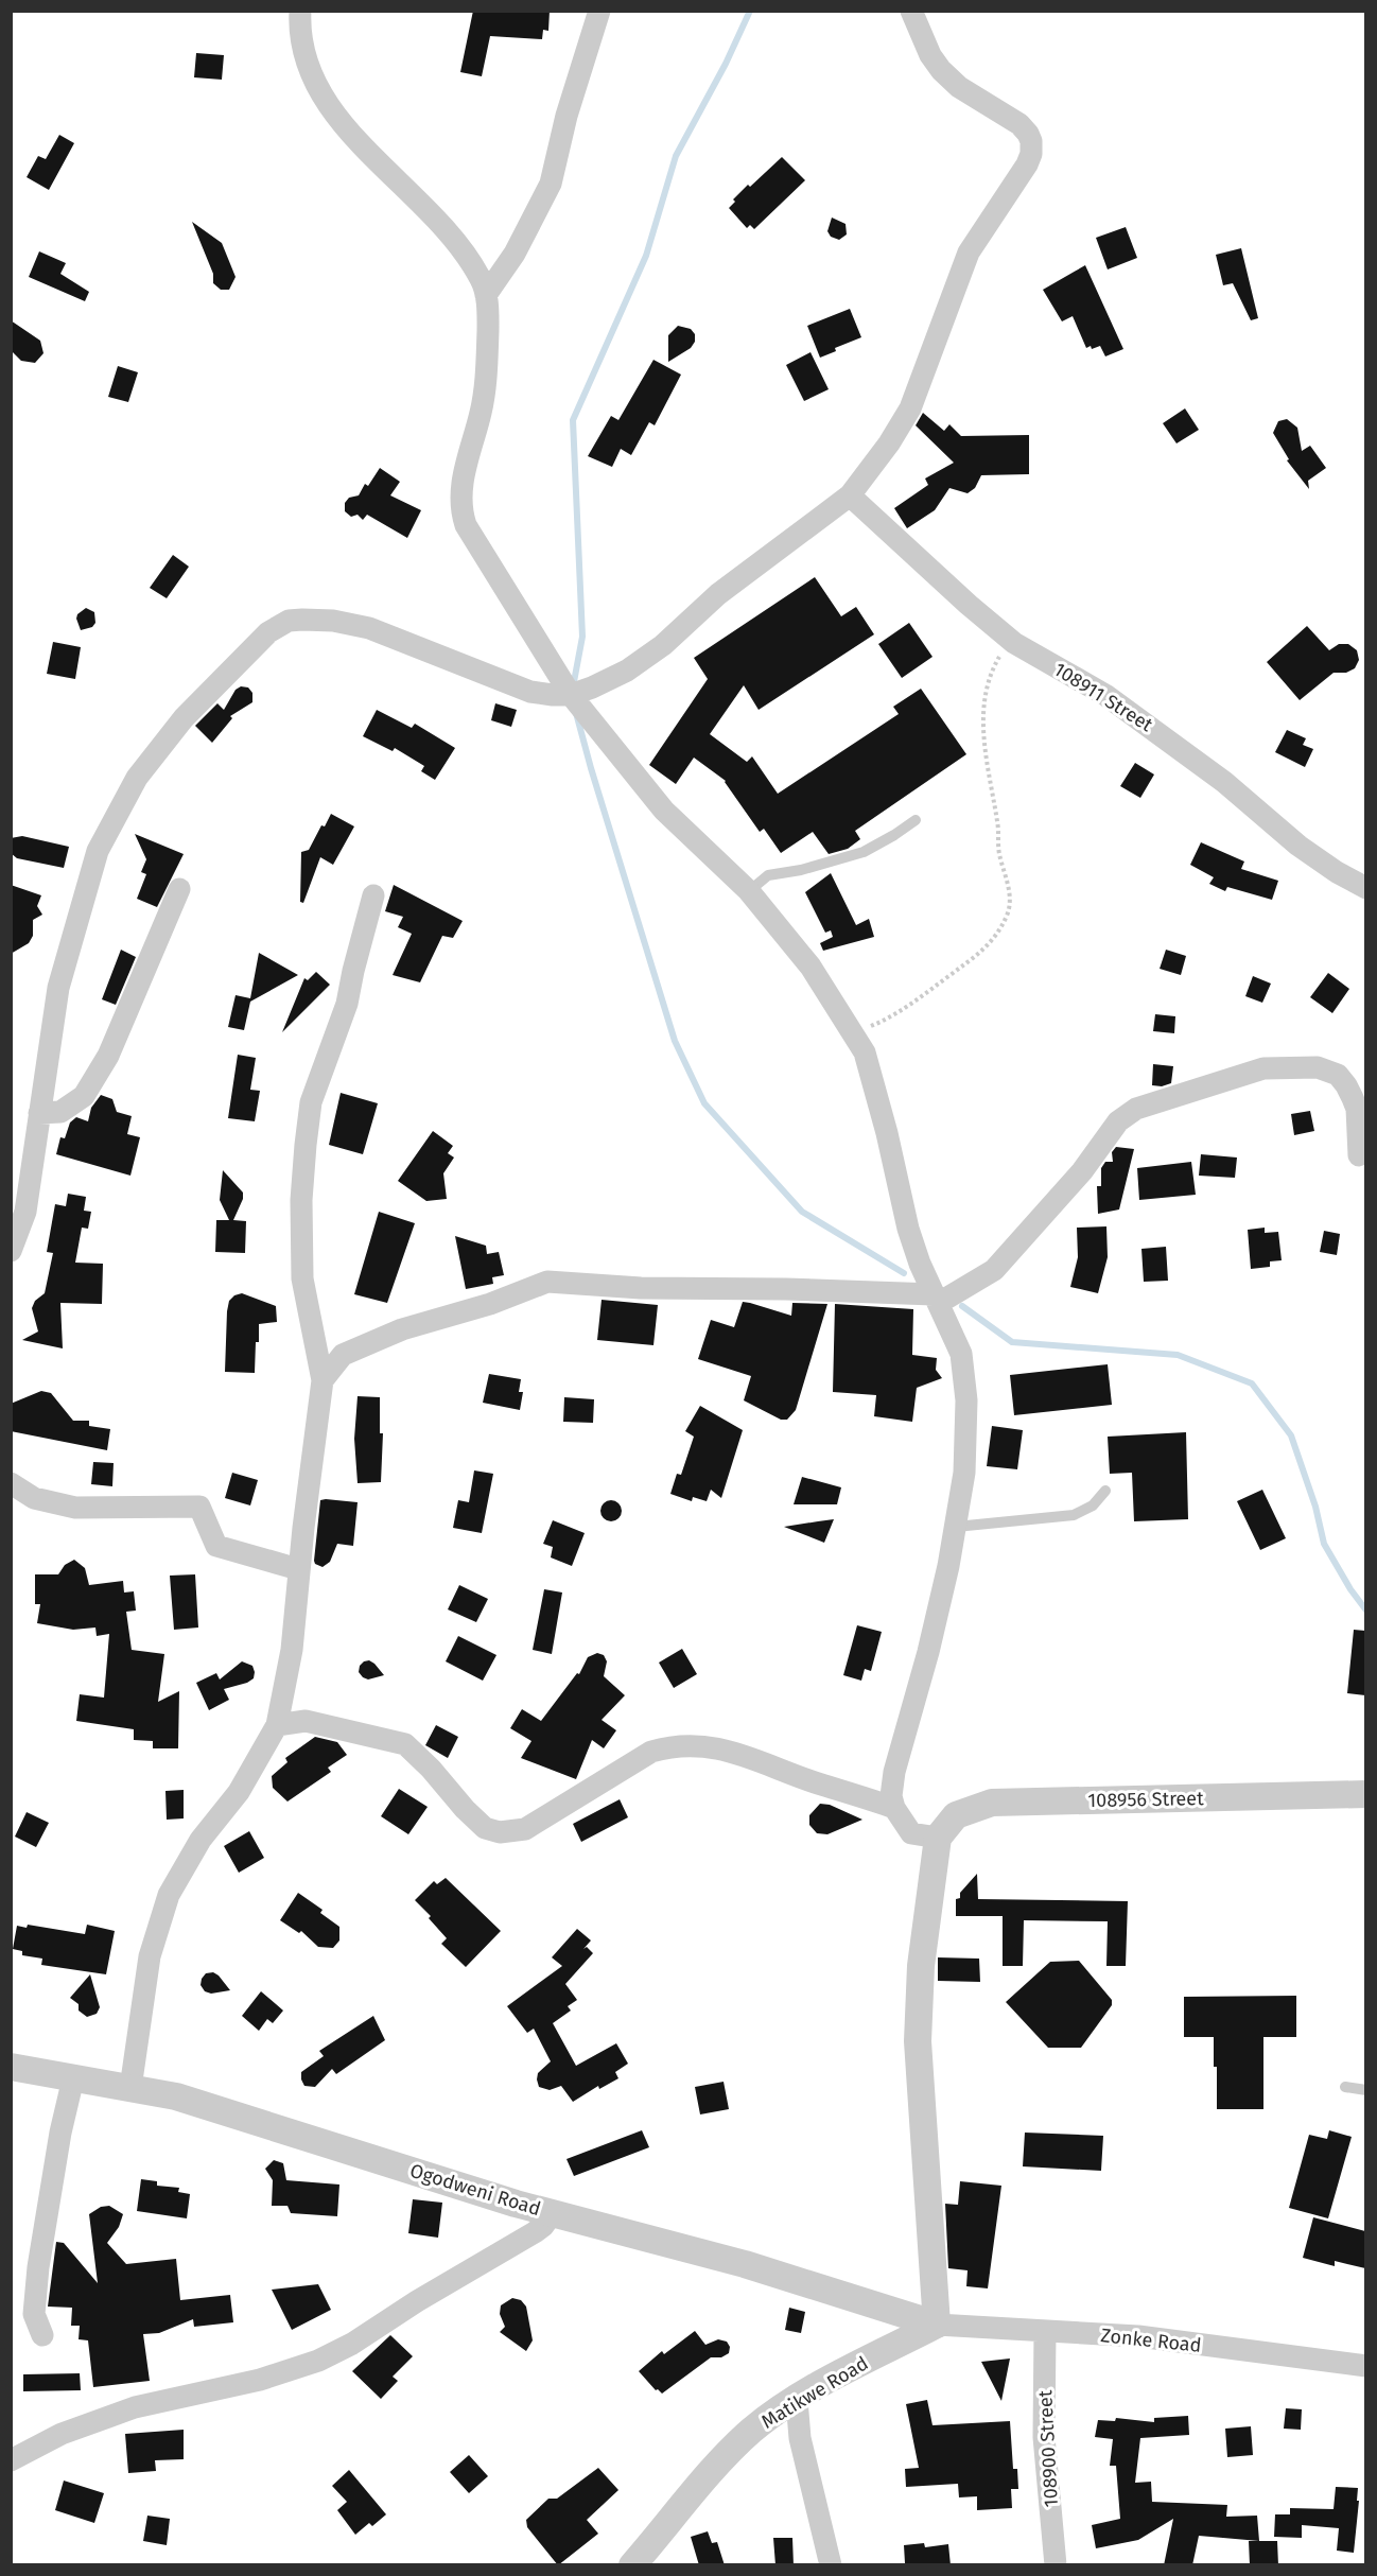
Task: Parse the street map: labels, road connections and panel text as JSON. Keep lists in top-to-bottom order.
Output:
{
  "streets": {
    "street": [
      "108911 Street",
      "108956 Street",
      "Ogodweni Road",
      "Zonke Road",
      "Matikwe Road",
      "108900 Street"
    ]
  },
  "crossings": [
    ["Ogodweni Road", "Zonke Road"],
    ["Ogodweni Road", "Matikwe Road"],
    ["Zonke Road", "Matikwe Road"],
    ["Zonke Road", "108900 Street"]
  ]
}
